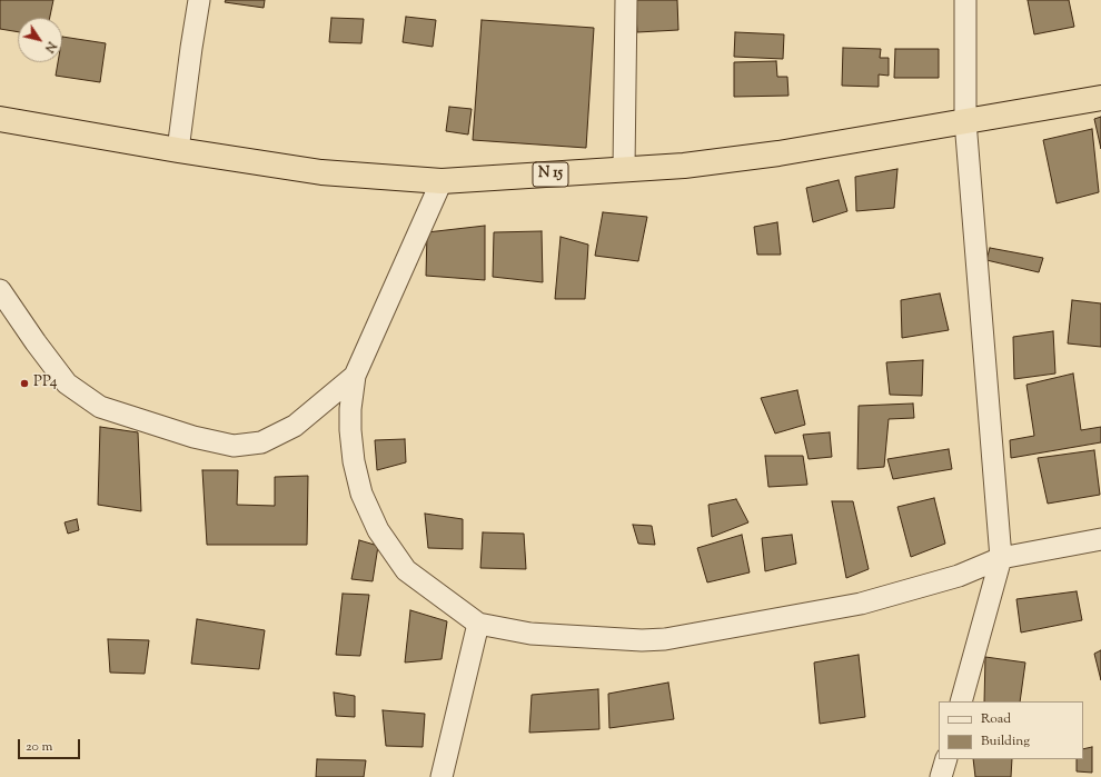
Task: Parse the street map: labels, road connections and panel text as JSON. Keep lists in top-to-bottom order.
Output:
{
  "streets": {
    "highway": ["N 15"]
  },
  "places": ["PP4"],
  "legend": ["Road", "Building"],
  "scale_bar": "20 m",
  "north": "bottom right"
}
